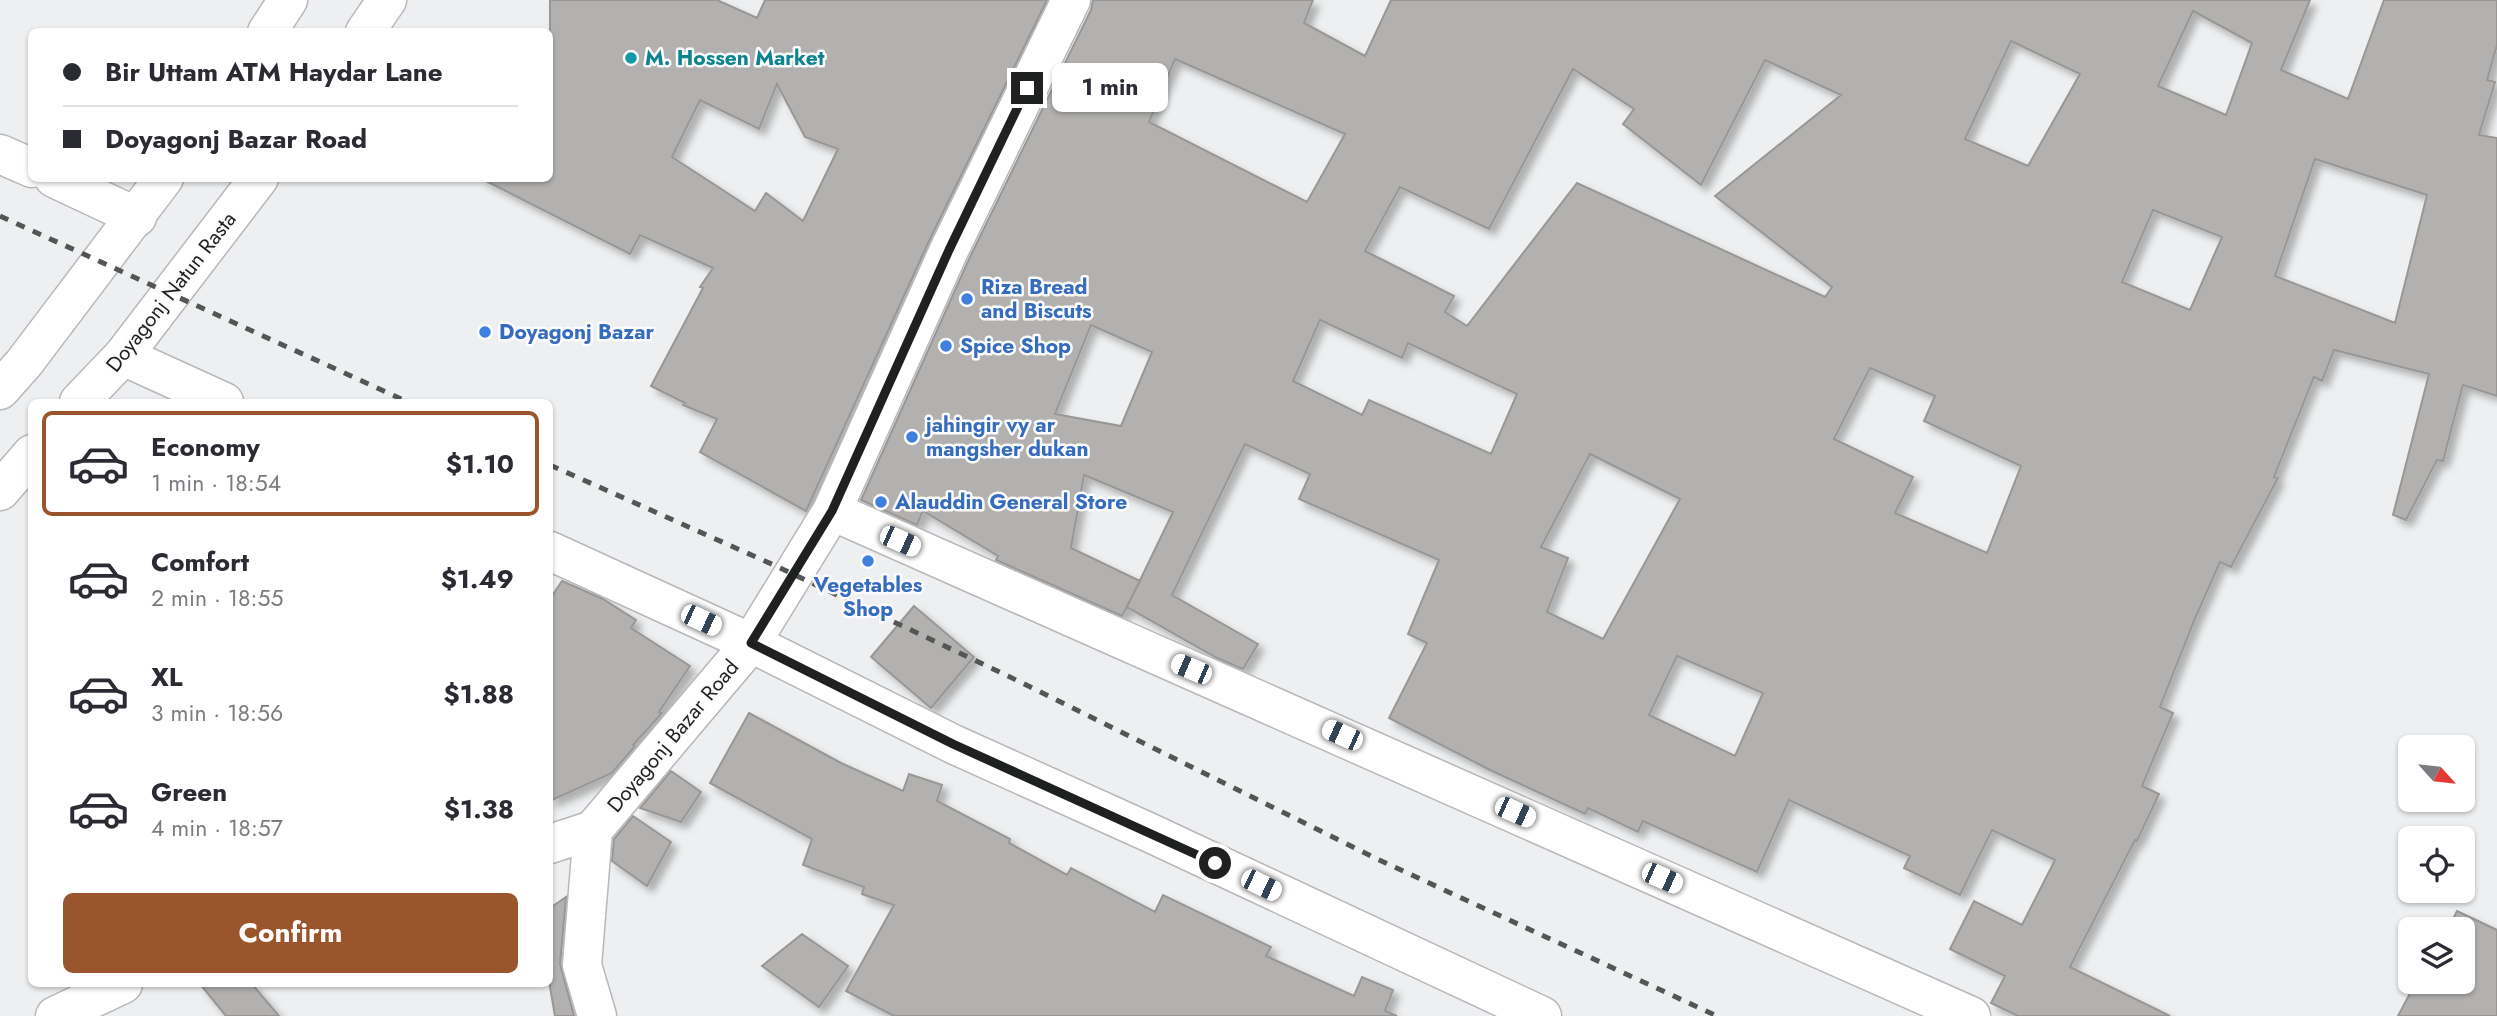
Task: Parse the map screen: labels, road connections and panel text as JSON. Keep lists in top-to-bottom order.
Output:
{
  "streets": {
    "street": ["Doyagonj Natun Rasta", "Doyagonj Bazar Road"]
  },
  "places": [
    "M. Hossen Market",
    "Riza Bread and Biscuts",
    "Doyagonj Bazar",
    "Spice Shop",
    "jahingir vy ar mangsher dukan",
    "Alauddin General Store",
    "Vegetables Shop"
  ],
  "north": "bottom right",
  "page": {
    "banner": ["Bir Uttam ATM Haydar Lane", "Doyagonj Bazar Road"],
    "bubble": "1 min",
    "list": [
      {
        "name": "Economy",
        "note": "1 min · 18:54",
        "value": "$1.10"
      },
      {
        "name": "Comfort",
        "note": "2 min · 18:55",
        "value": "$1.49"
      },
      {
        "name": "XL",
        "note": "3 min · 18:56",
        "value": "$1.88"
      },
      {
        "name": "Green",
        "note": "4 min · 18:57",
        "value": "$1.38"
      }
    ],
    "buttons": "Confirm"
  }
}
